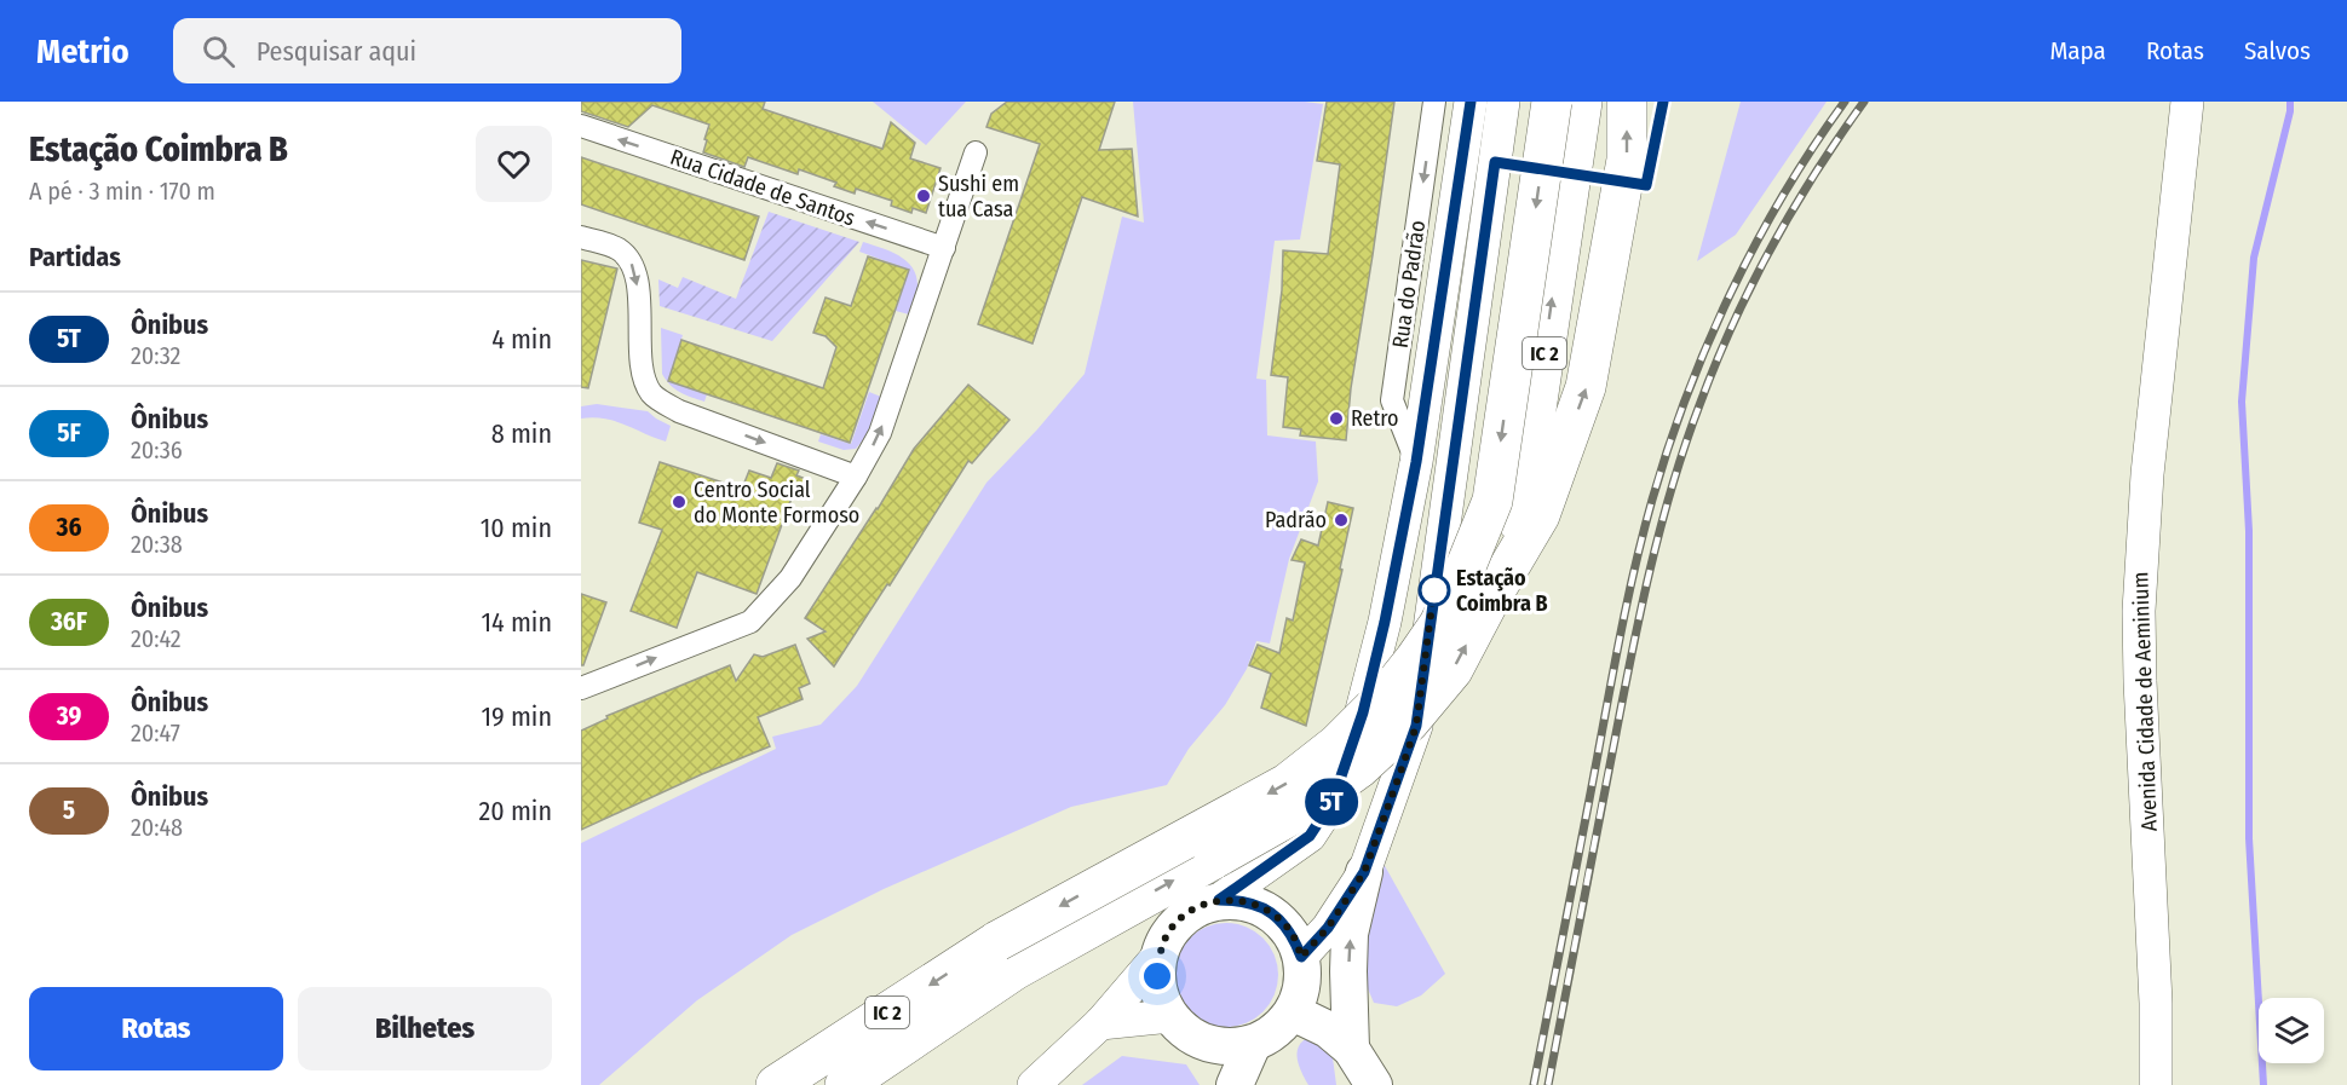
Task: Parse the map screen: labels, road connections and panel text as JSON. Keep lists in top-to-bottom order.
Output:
{
  "streets": {
    "highway": ["IC 2"],
    "main road": ["Rua do Padrão", "Avenida Cidade de Aeminium"],
    "street": ["Rua Cidade de Santos"]
  },
  "one_way": ["Rua Cidade de Santos"],
  "places": [
    "Sushi em tua Casa",
    "Retro",
    "Centro Social do Monte Formoso",
    "Padrão",
    "Estação Coimbra B"
  ],
  "lines": ["bus line 5T"],
  "page": {
    "header": "Metrio",
    "search": "Pesquisar aqui",
    "nav": ["Mapa", "Rotas", "Salvos"],
    "heading": [
      ["Estação Coimbra B", "A pé · 3 min · 170 m"],
      "Partidas"
    ],
    "on_map": "5T",
    "list": [
      {
        "mark": "5T",
        "name": "Ônibus",
        "note": "20:32",
        "value": "4 min"
      },
      {
        "mark": "5F",
        "name": "Ônibus",
        "note": "20:36",
        "value": "8 min"
      },
      {
        "mark": "36",
        "name": "Ônibus",
        "note": "20:38",
        "value": "10 min"
      },
      {
        "mark": "36F",
        "name": "Ônibus",
        "note": "20:42",
        "value": "14 min"
      },
      {
        "mark": "39",
        "name": "Ônibus",
        "note": "20:47",
        "value": "19 min"
      },
      {
        "mark": "5",
        "name": "Ônibus",
        "note": "20:48",
        "value": "20 min"
      }
    ],
    "buttons": ["Rotas", "Bilhetes"]
  }
}
